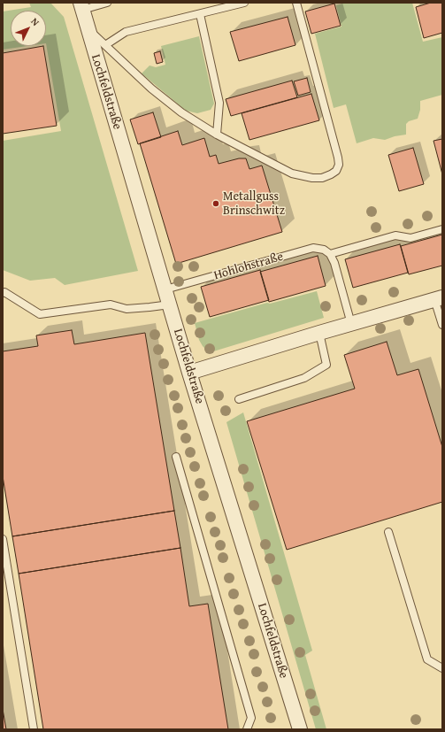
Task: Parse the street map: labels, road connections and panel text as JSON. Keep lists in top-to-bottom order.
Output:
{
  "streets": {
    "street": ["Lochfeldstraße"],
    "lane": ["Hohlohstraße"]
  },
  "crossings": [
    ["Lochfeldstraße", "Hohlohstraße"]
  ],
  "places": ["Metallguss Brinschwitz"],
  "north": "top right"
}
